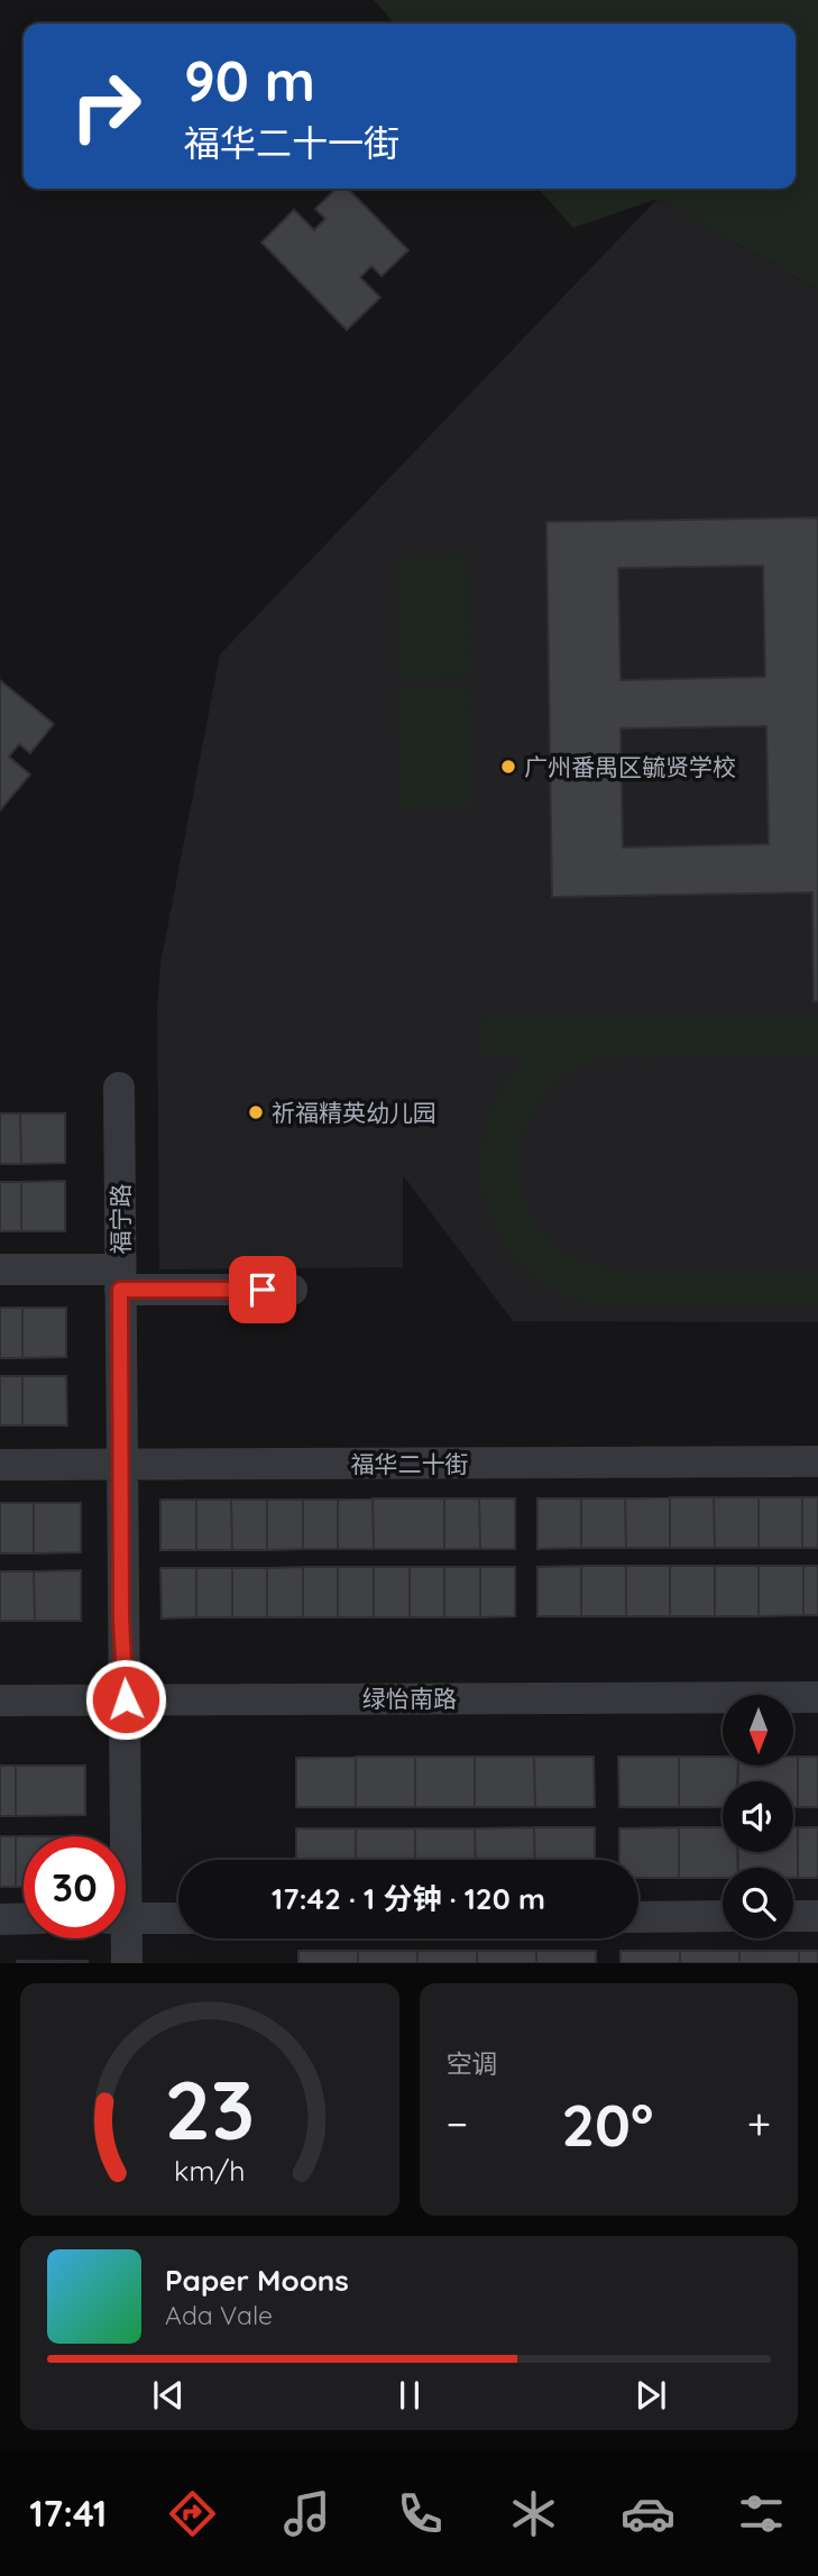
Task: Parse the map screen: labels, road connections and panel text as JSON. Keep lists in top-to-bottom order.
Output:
{
  "streets": {
    "street": ["福宁路", "福华二十街", "绿怡南路"]
  },
  "crossings": [
    ["福宁路", "福华二十街"],
    ["福宁路", "绿怡南路"]
  ],
  "places": ["广州番禺区毓贤学校", "祈福精英幼儿园"],
  "north": "bottom",
  "page": {
    "turn": ["90 m", "福华二十一街"],
    "limit": "30",
    "trip": "17:42 · 1 分钟 · 120 m",
    "tile": "空调",
    "heat": ["−", "20°", "+"],
    "song": ["Paper Moons", "Ada Vale"],
    "tabs": "17:41",
    "gauge": ["23", "km/h"]
  }
}
